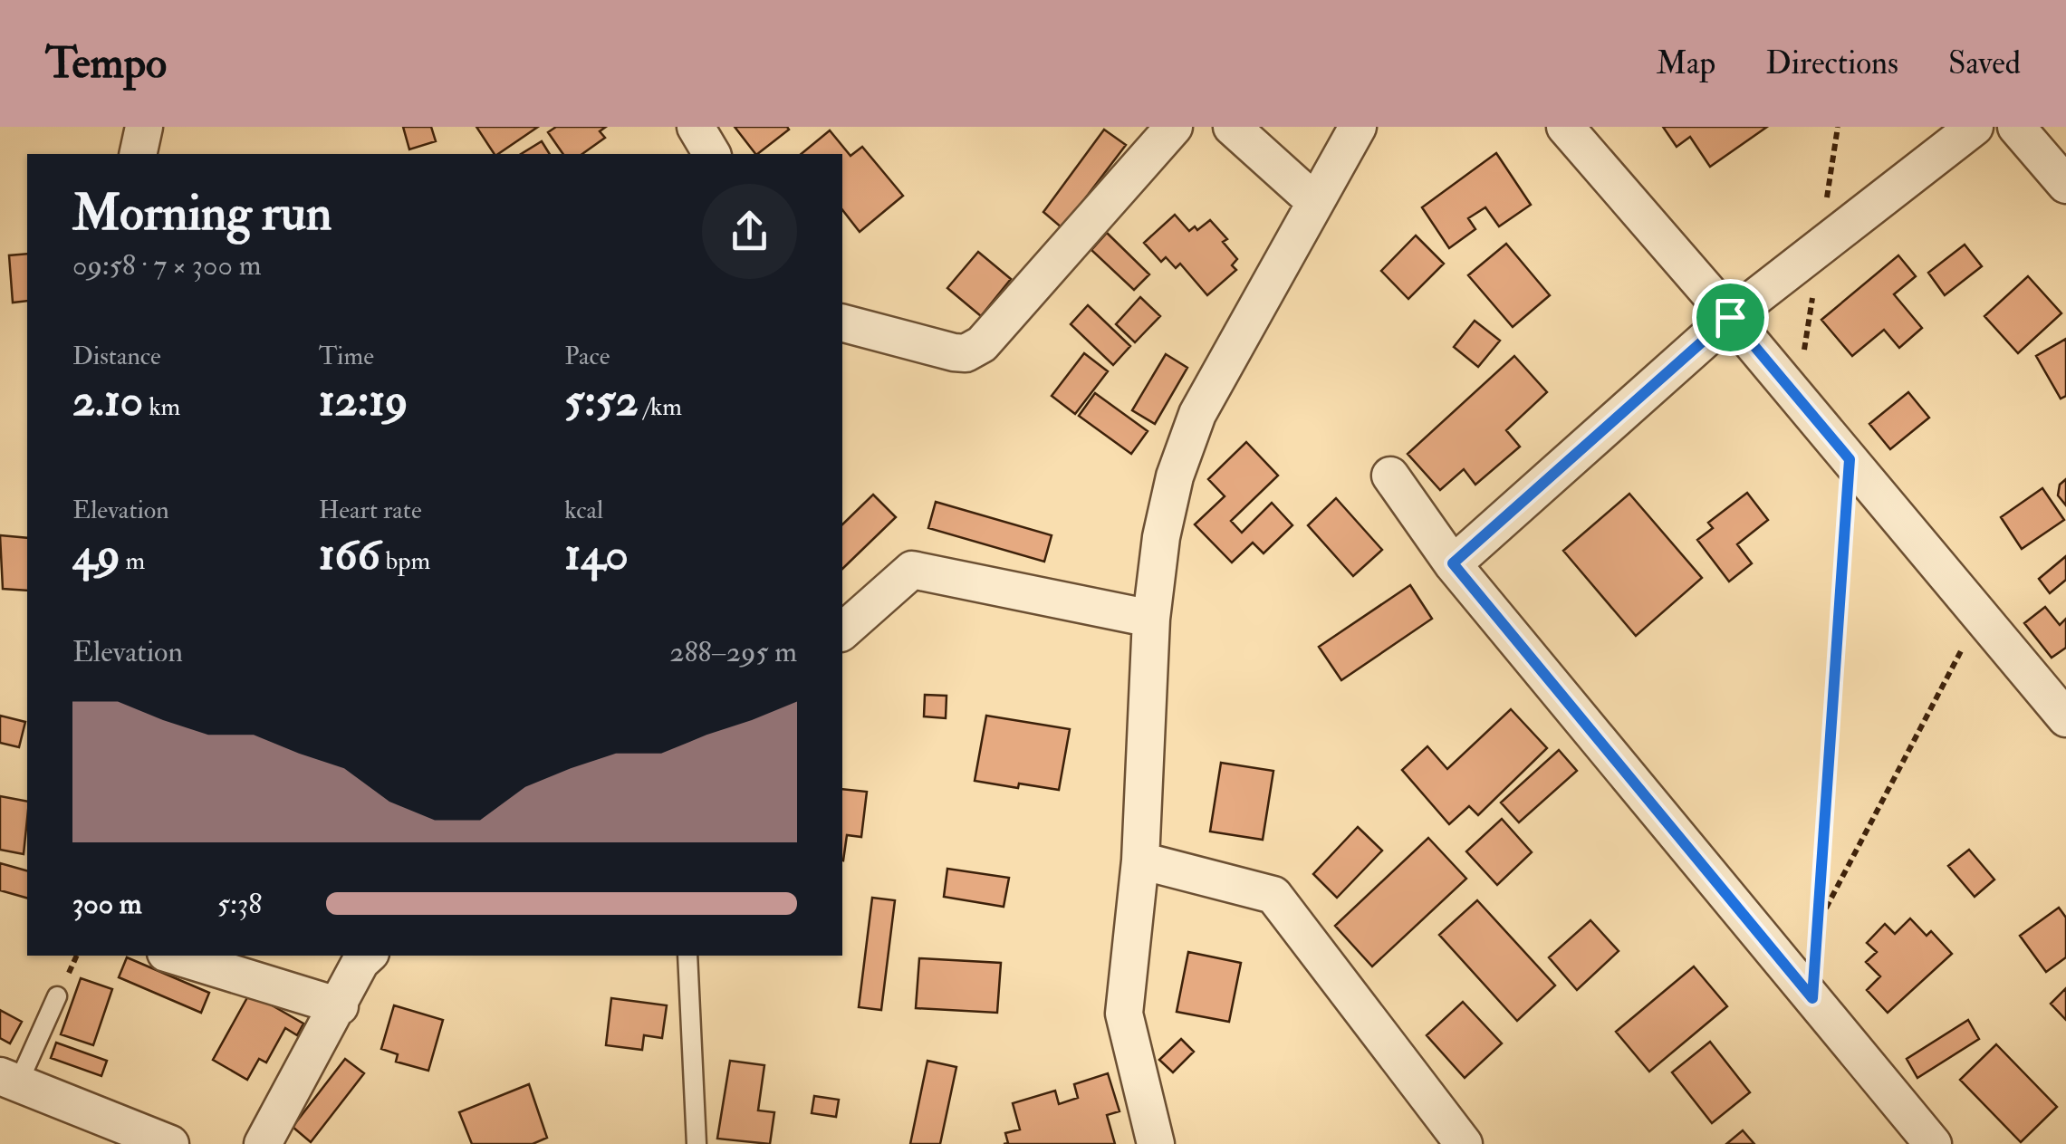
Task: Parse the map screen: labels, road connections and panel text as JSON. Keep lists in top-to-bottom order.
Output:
{
  "page": {
    "header": "Tempo",
    "nav": ["Map", "Directions", "Saved"],
    "heading": ["Morning run", "09:58 · 7 × 300 m"],
    "stats": [
      ["Distance", "2.10 km"],
      ["Time", "12:19"],
      ["Pace", "5:52 /km"],
      ["Elevation", "49 m"],
      ["Heart rate", "166 bpm"],
      ["kcal", "140"]
    ],
    "chart": ["Elevation", "288–295 m"],
    "list": [
      {
        "name": "300 m",
        "note": "5:38"
      }
    ]
  }
}
